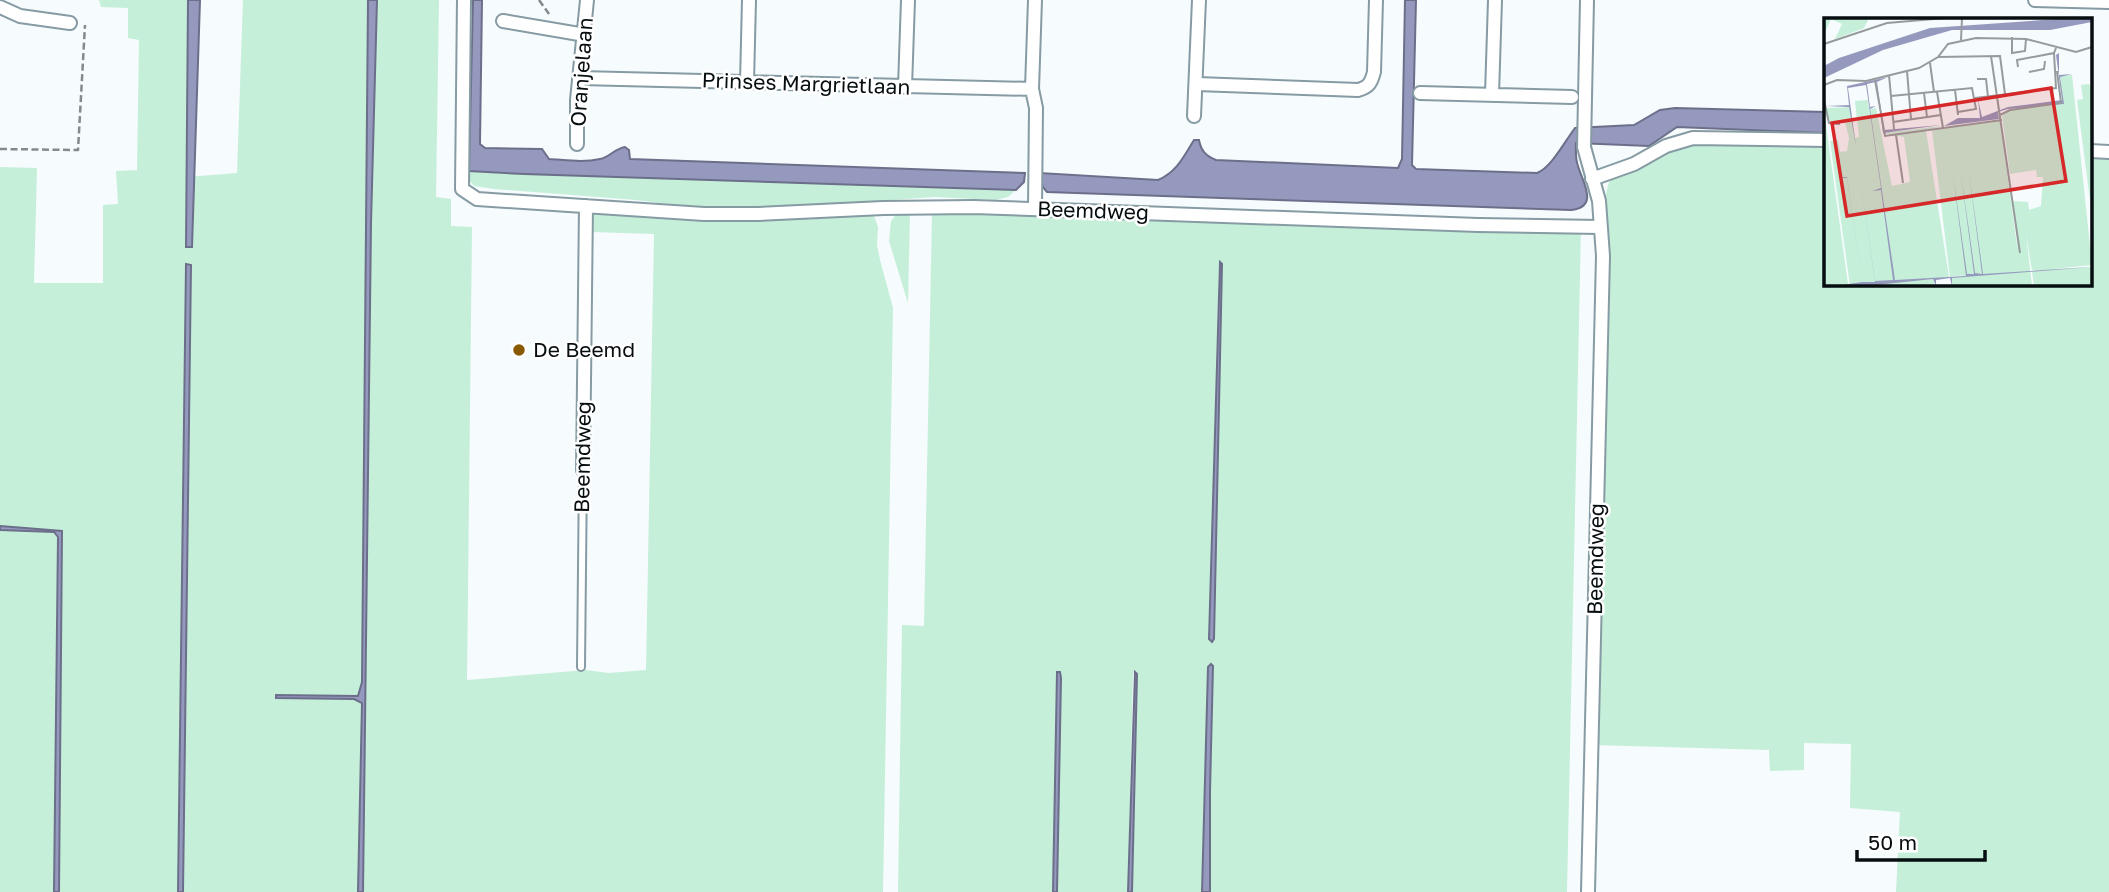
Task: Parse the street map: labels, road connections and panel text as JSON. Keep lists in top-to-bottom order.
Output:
{
  "streets": {
    "street": ["Oranjelaan", "Prinses Margrietlaan", "Beemdweg"]
  },
  "crossings": [
    ["Oranjelaan", "Prinses Margrietlaan"]
  ],
  "places": ["De Beemd"],
  "scale_bar": "50 m"
}
